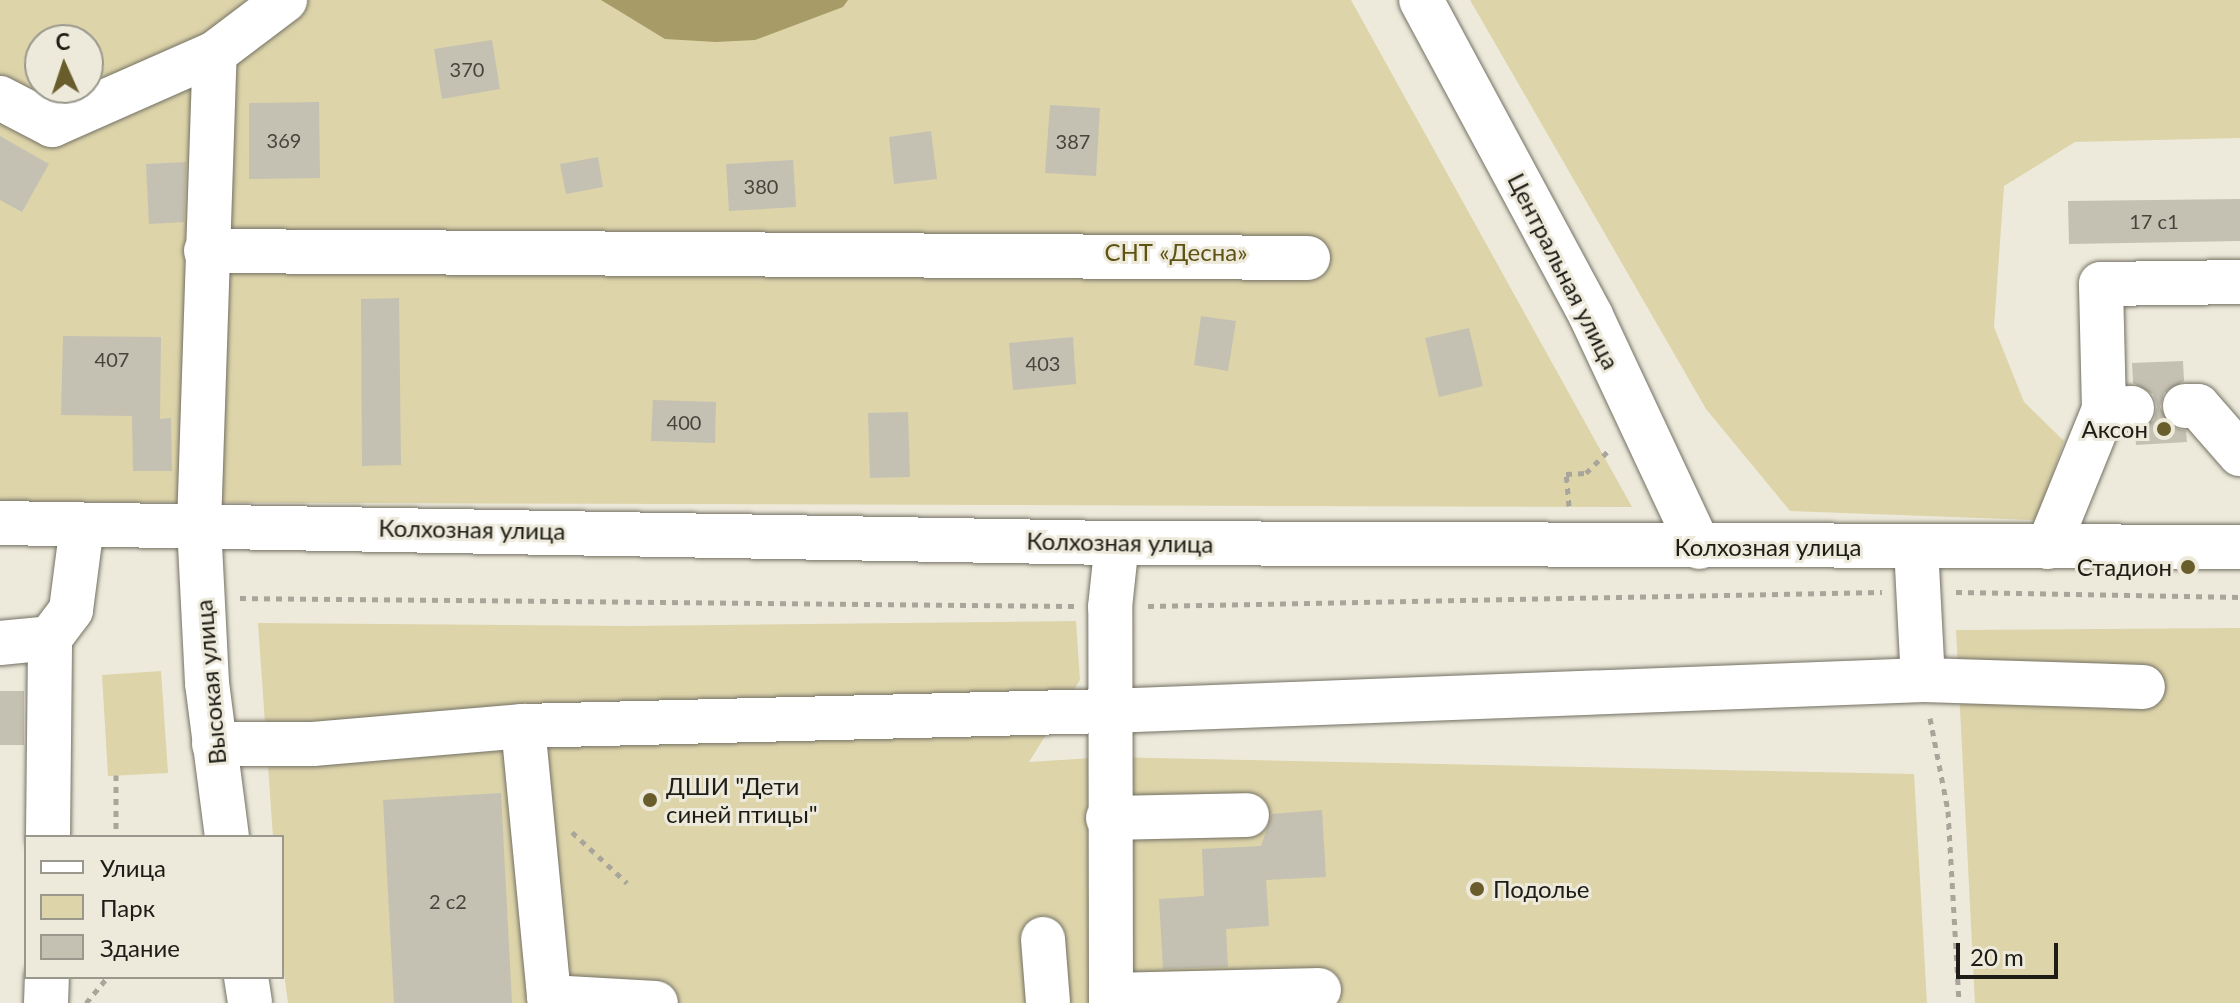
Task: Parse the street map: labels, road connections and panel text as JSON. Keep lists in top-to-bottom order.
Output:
{
  "streets": {
    "street": ["Центральная улица", "Колхозная улица", "Высокая улица"]
  },
  "crossings": [
    ["Центральная улица", "Колхозная улица"],
    ["Колхозная улица", "Высокая улица"]
  ],
  "parks": ["СНТ «Десна»"],
  "places": [
    "Аксон",
    "Стадион",
    "ДШИ \"Дети синей птицы\"",
    "Подолье"
  ],
  "house_numbers": [
    "370",
    "369",
    "387",
    "380",
    "17 с1",
    "407",
    "403",
    "400",
    "2 с2"
  ],
  "legend": ["Улица", "Парк", "Здание"],
  "scale_bar": "20 m",
  "north": "top"
}
